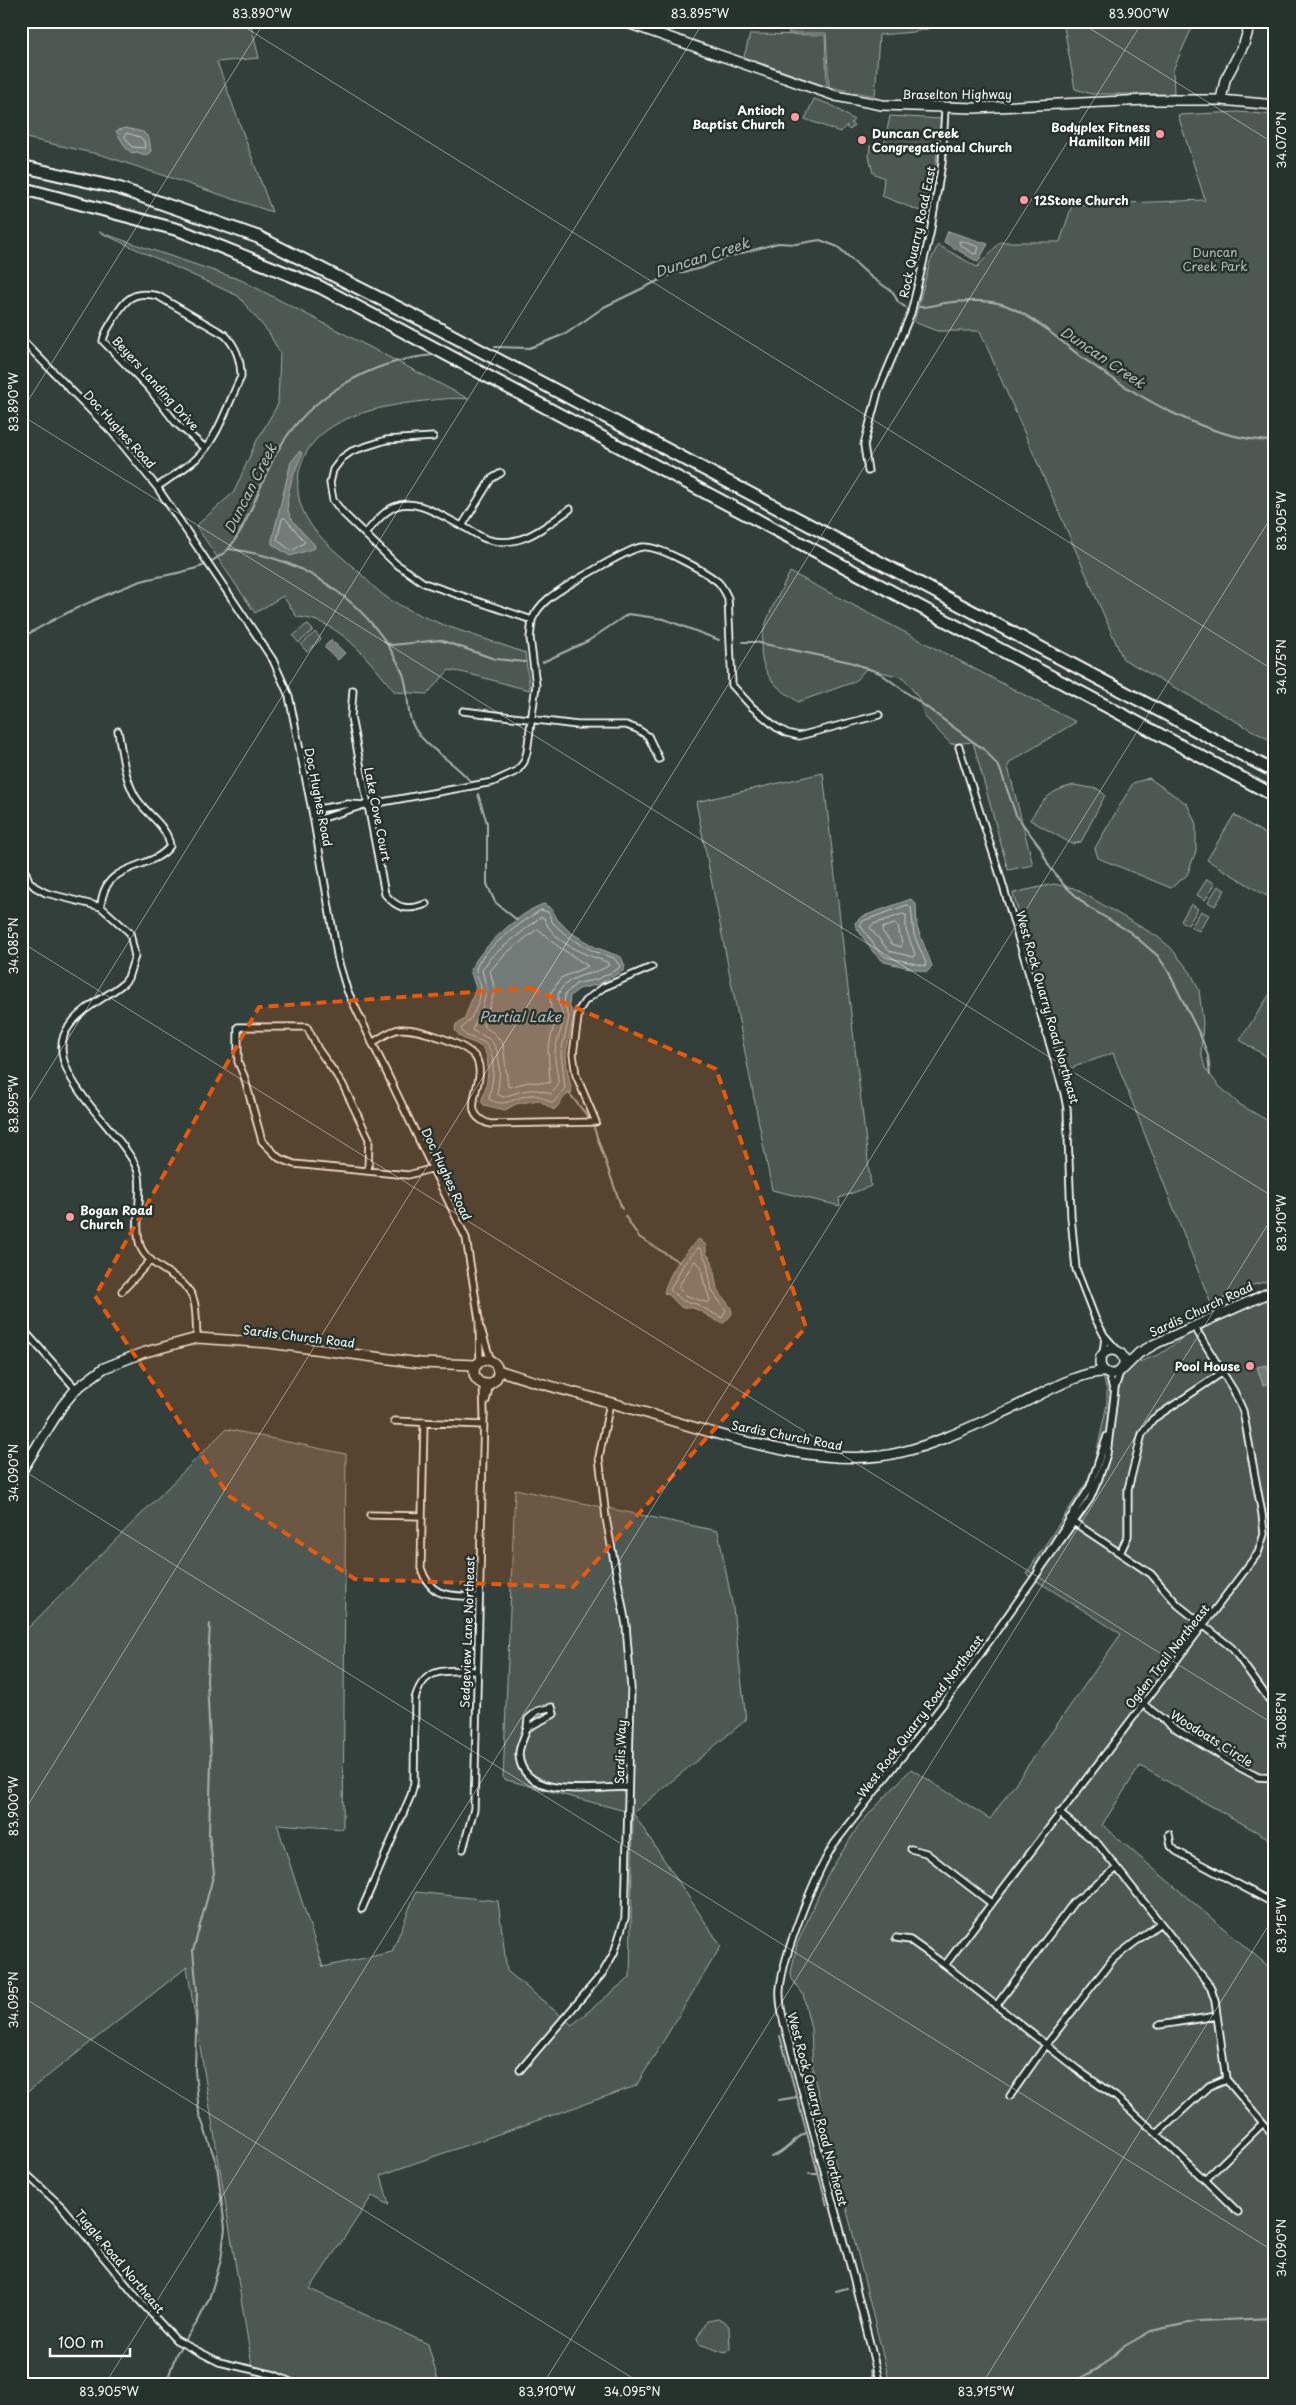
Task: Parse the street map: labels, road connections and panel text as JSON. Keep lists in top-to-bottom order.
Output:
{
  "streets": {
    "street": [
      "Braselton Highway",
      "Rock Quarry Road East",
      "Beyers Landing Drive",
      "Doc Hughes Road",
      "Lake Cove Court",
      "West Rock Quarry Road Northeast",
      "Sardis Church Road",
      "Sedgeview Lane Northeast",
      "Ogden Trail Northeast",
      "Woodoats Circle",
      "Sardis Way",
      "Tuggle Road Northeast"
    ]
  },
  "crossings": [
    ["Braselton Highway", "Rock Quarry Road East"],
    ["Beyers Landing Drive", "Doc Hughes Road"],
    ["Doc Hughes Road", "Sardis Church Road"],
    ["West Rock Quarry Road Northeast", "Sardis Church Road"],
    ["Sardis Church Road", "Sedgeview Lane Northeast"],
    ["Sardis Church Road", "Ogden Trail Northeast"],
    ["Sardis Church Road", "Sardis Way"],
    ["Ogden Trail Northeast", "Woodoats Circle"]
  ],
  "water": ["Duncan Creek", "Partial Lake"],
  "parks": ["Duncan Creek Park"],
  "places": [
    "Antioch Baptist Church",
    "Bodyplex Fitness Hamilton Mill",
    "Duncan Creek Congregational Church",
    "12Stone Church",
    "Bogan Road Church",
    "Pool House"
  ],
  "scale_bar": "100 m",
  "coordinates": [
    "83.890°W",
    "83.895°W",
    "83.900°W",
    "34.070°N",
    "83.905°W",
    "34.075°N",
    "34.085°N",
    "83.910°W",
    "34.090°N",
    "83.915°W",
    "34.095°N"
  ]
}
